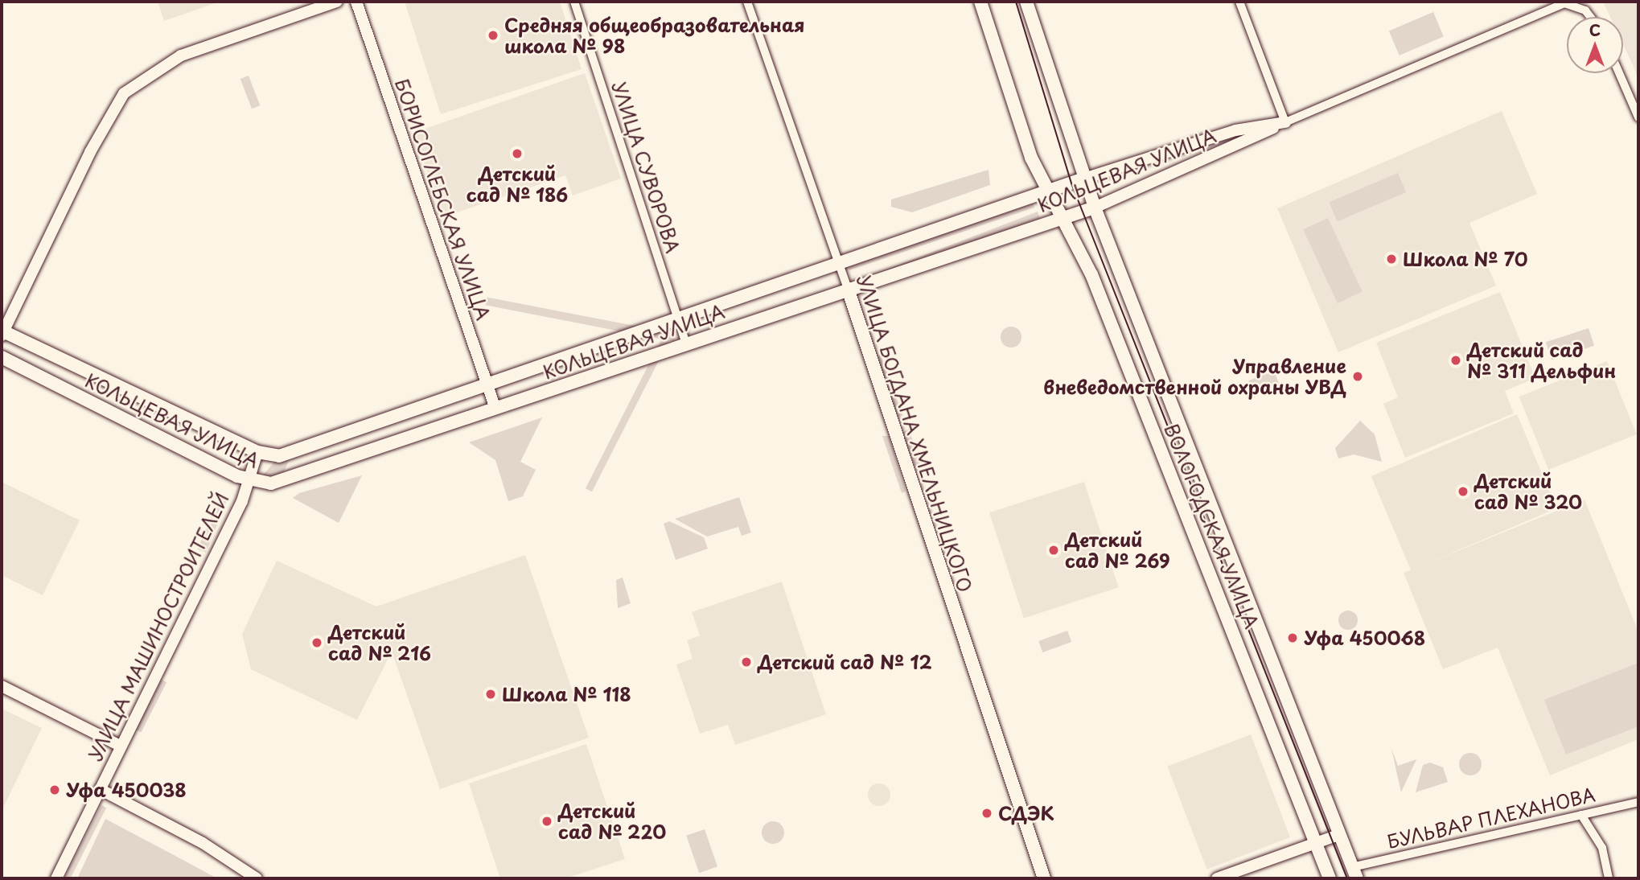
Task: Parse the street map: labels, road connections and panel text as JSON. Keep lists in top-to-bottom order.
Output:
{
  "streets": {
    "main road": ["КОЛЬЦЕВАЯ УЛИЦА", "УЛИЦА БОГДАНА ХМЕЛЬНИЦКОГО", "ВОЛОГОДСКАЯ УЛИЦА"],
    "street": [
      "УЛИЦА СУВОРОВА",
      "БОРИСОГЛЕБСКАЯ УЛИЦА",
      "УЛИЦА МАШИНОСТРОИТЕЛЕЙ",
      "БУЛЬВАР ПЛЕХАНОВА"
    ]
  },
  "crossings": [
    ["УЛИЦА СУВОРОВА", "КОЛЬЦЕВАЯ УЛИЦА"],
    ["КОЛЬЦЕВАЯ УЛИЦА", "БОРИСОГЛЕБСКАЯ УЛИЦА"],
    ["КОЛЬЦЕВАЯ УЛИЦА", "УЛИЦА БОГДАНА ХМЕЛЬНИЦКОГО"],
    ["КОЛЬЦЕВАЯ УЛИЦА", "ВОЛОГОДСКАЯ УЛИЦА"],
    ["КОЛЬЦЕВАЯ УЛИЦА", "УЛИЦА МАШИНОСТРОИТЕЛЕЙ"],
    ["ВОЛОГОДСКАЯ УЛИЦА", "БУЛЬВАР ПЛЕХАНОВА"]
  ],
  "places": [
    "Средняя общеобразовательная школа № 98",
    "Детский сад № 186",
    "Школа № 70",
    "Детский сад № 311 Дельфин",
    "Управление вневедомственной охраны УВД",
    "Детский сад № 320",
    "Детский сад № 269",
    "Уфа 450068",
    "Детский сад № 216",
    "Детский сад № 12",
    "Школа № 118",
    "Уфа 450038",
    "СДЭК",
    "Детский сад № 220"
  ],
  "north": "top"
}
